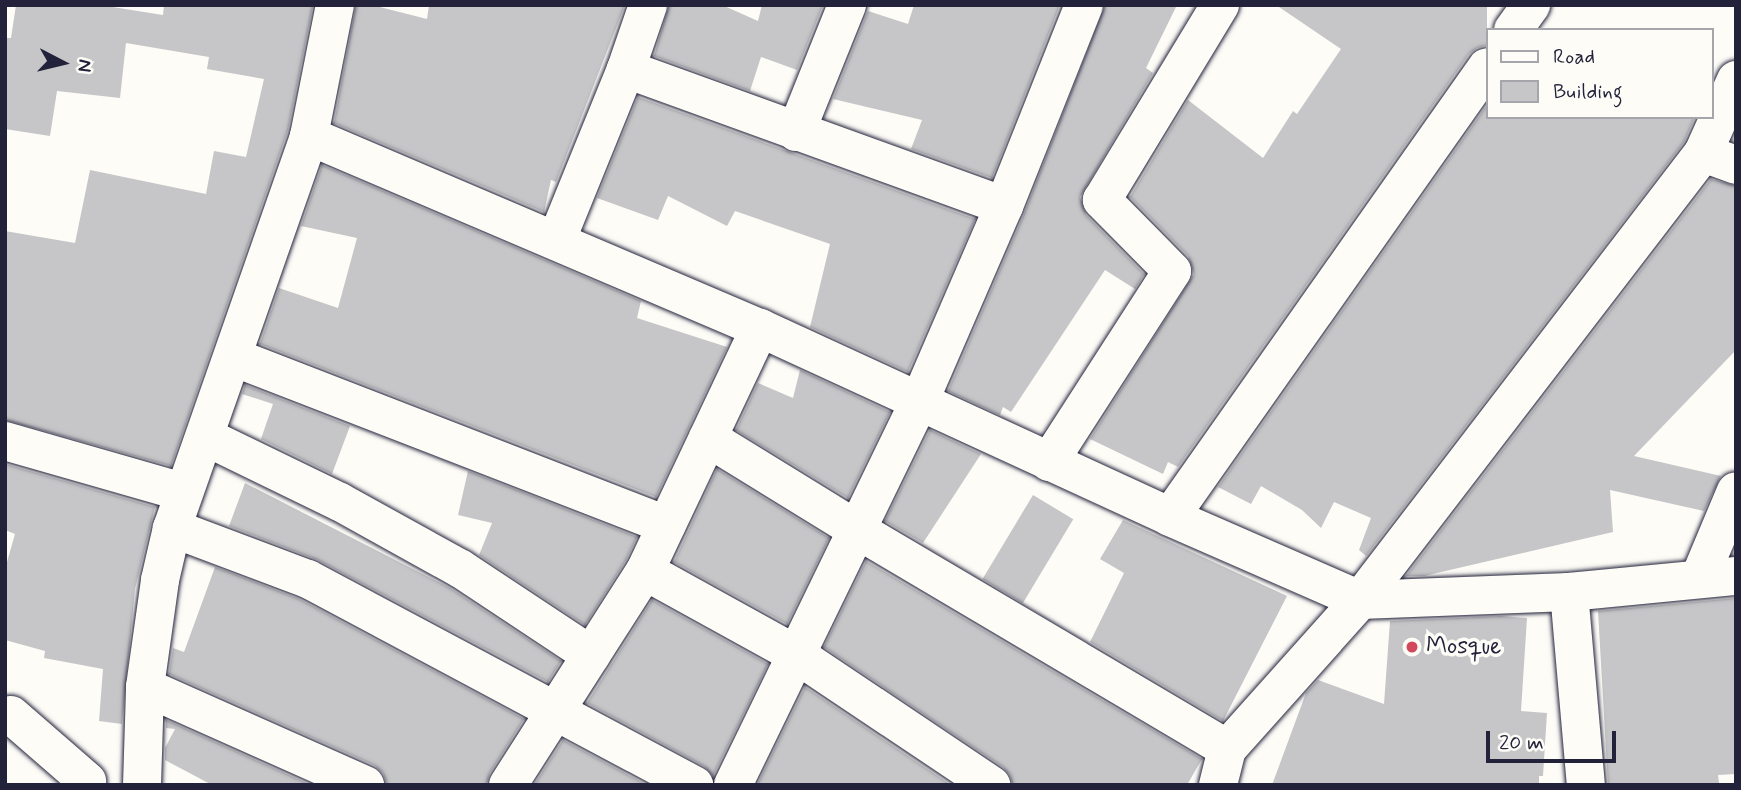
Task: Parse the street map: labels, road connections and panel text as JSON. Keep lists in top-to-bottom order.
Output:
{
  "places": ["Mosque"],
  "legend": ["Road", "Building"],
  "scale_bar": "20 m",
  "north": "right"
}
